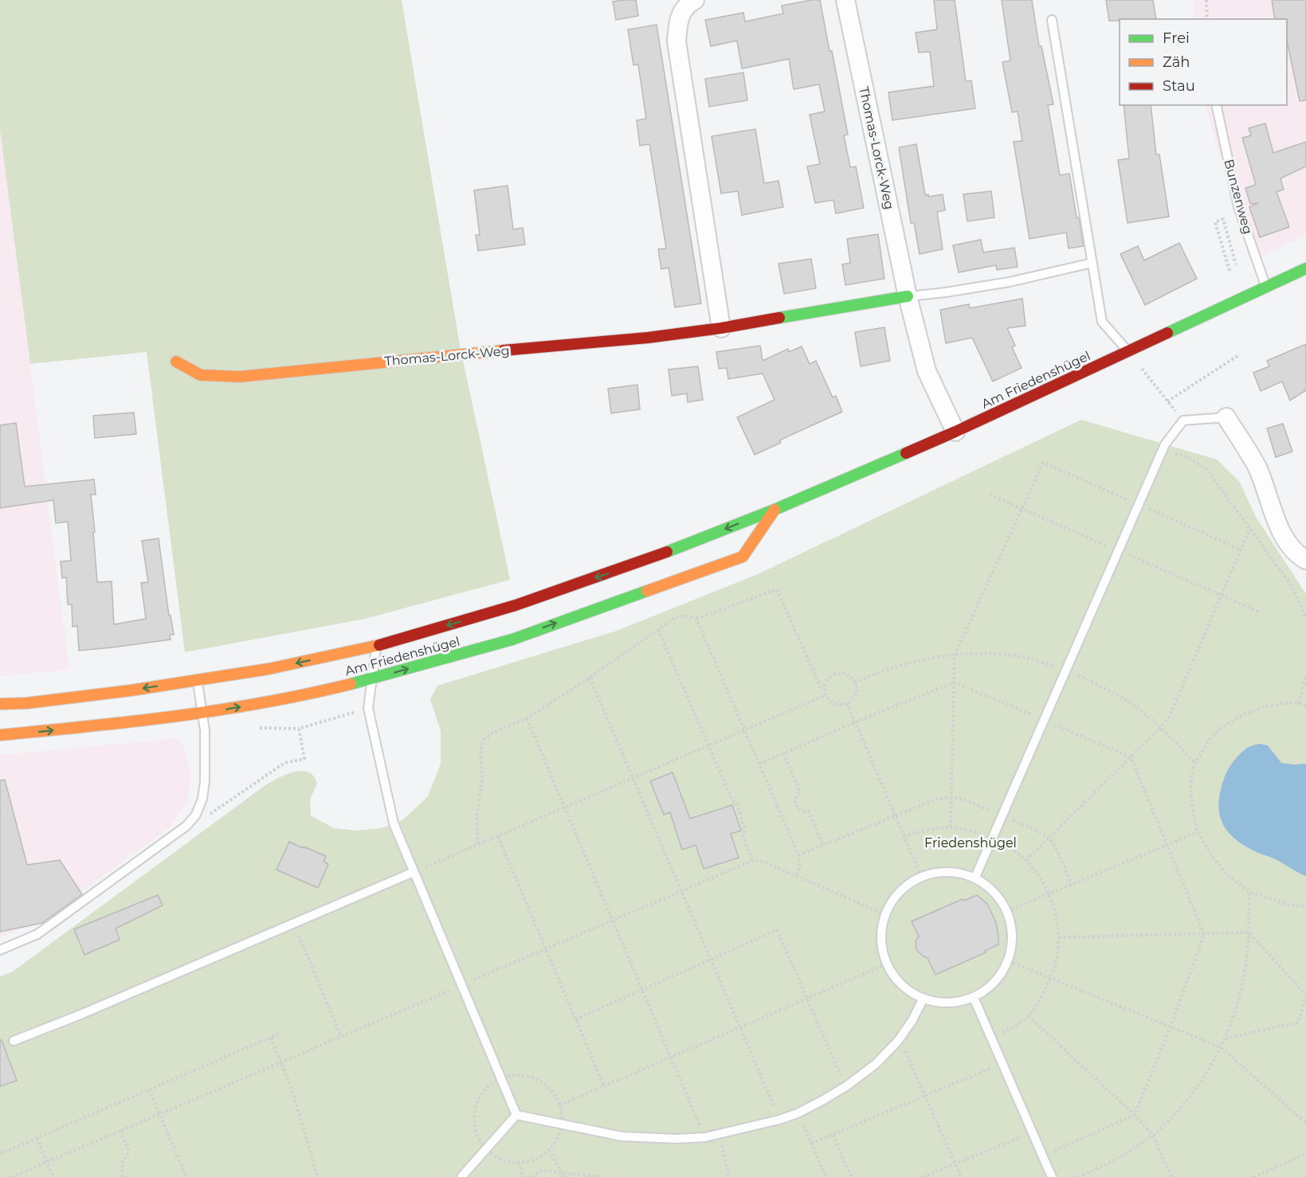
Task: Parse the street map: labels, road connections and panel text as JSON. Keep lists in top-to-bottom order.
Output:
{
  "streets": {
    "main road": ["Thomas-Lorck-Weg", "Am Friedenshügel"],
    "lane": ["Bunzenweg"]
  },
  "crossings": [
    ["Thomas-Lorck-Weg", "Am Friedenshügel"],
    ["Bunzenweg", "Am Friedenshügel"]
  ],
  "parks": ["Friedenshügel"],
  "legend": ["Frei", "Zäh", "Stau"]
}
